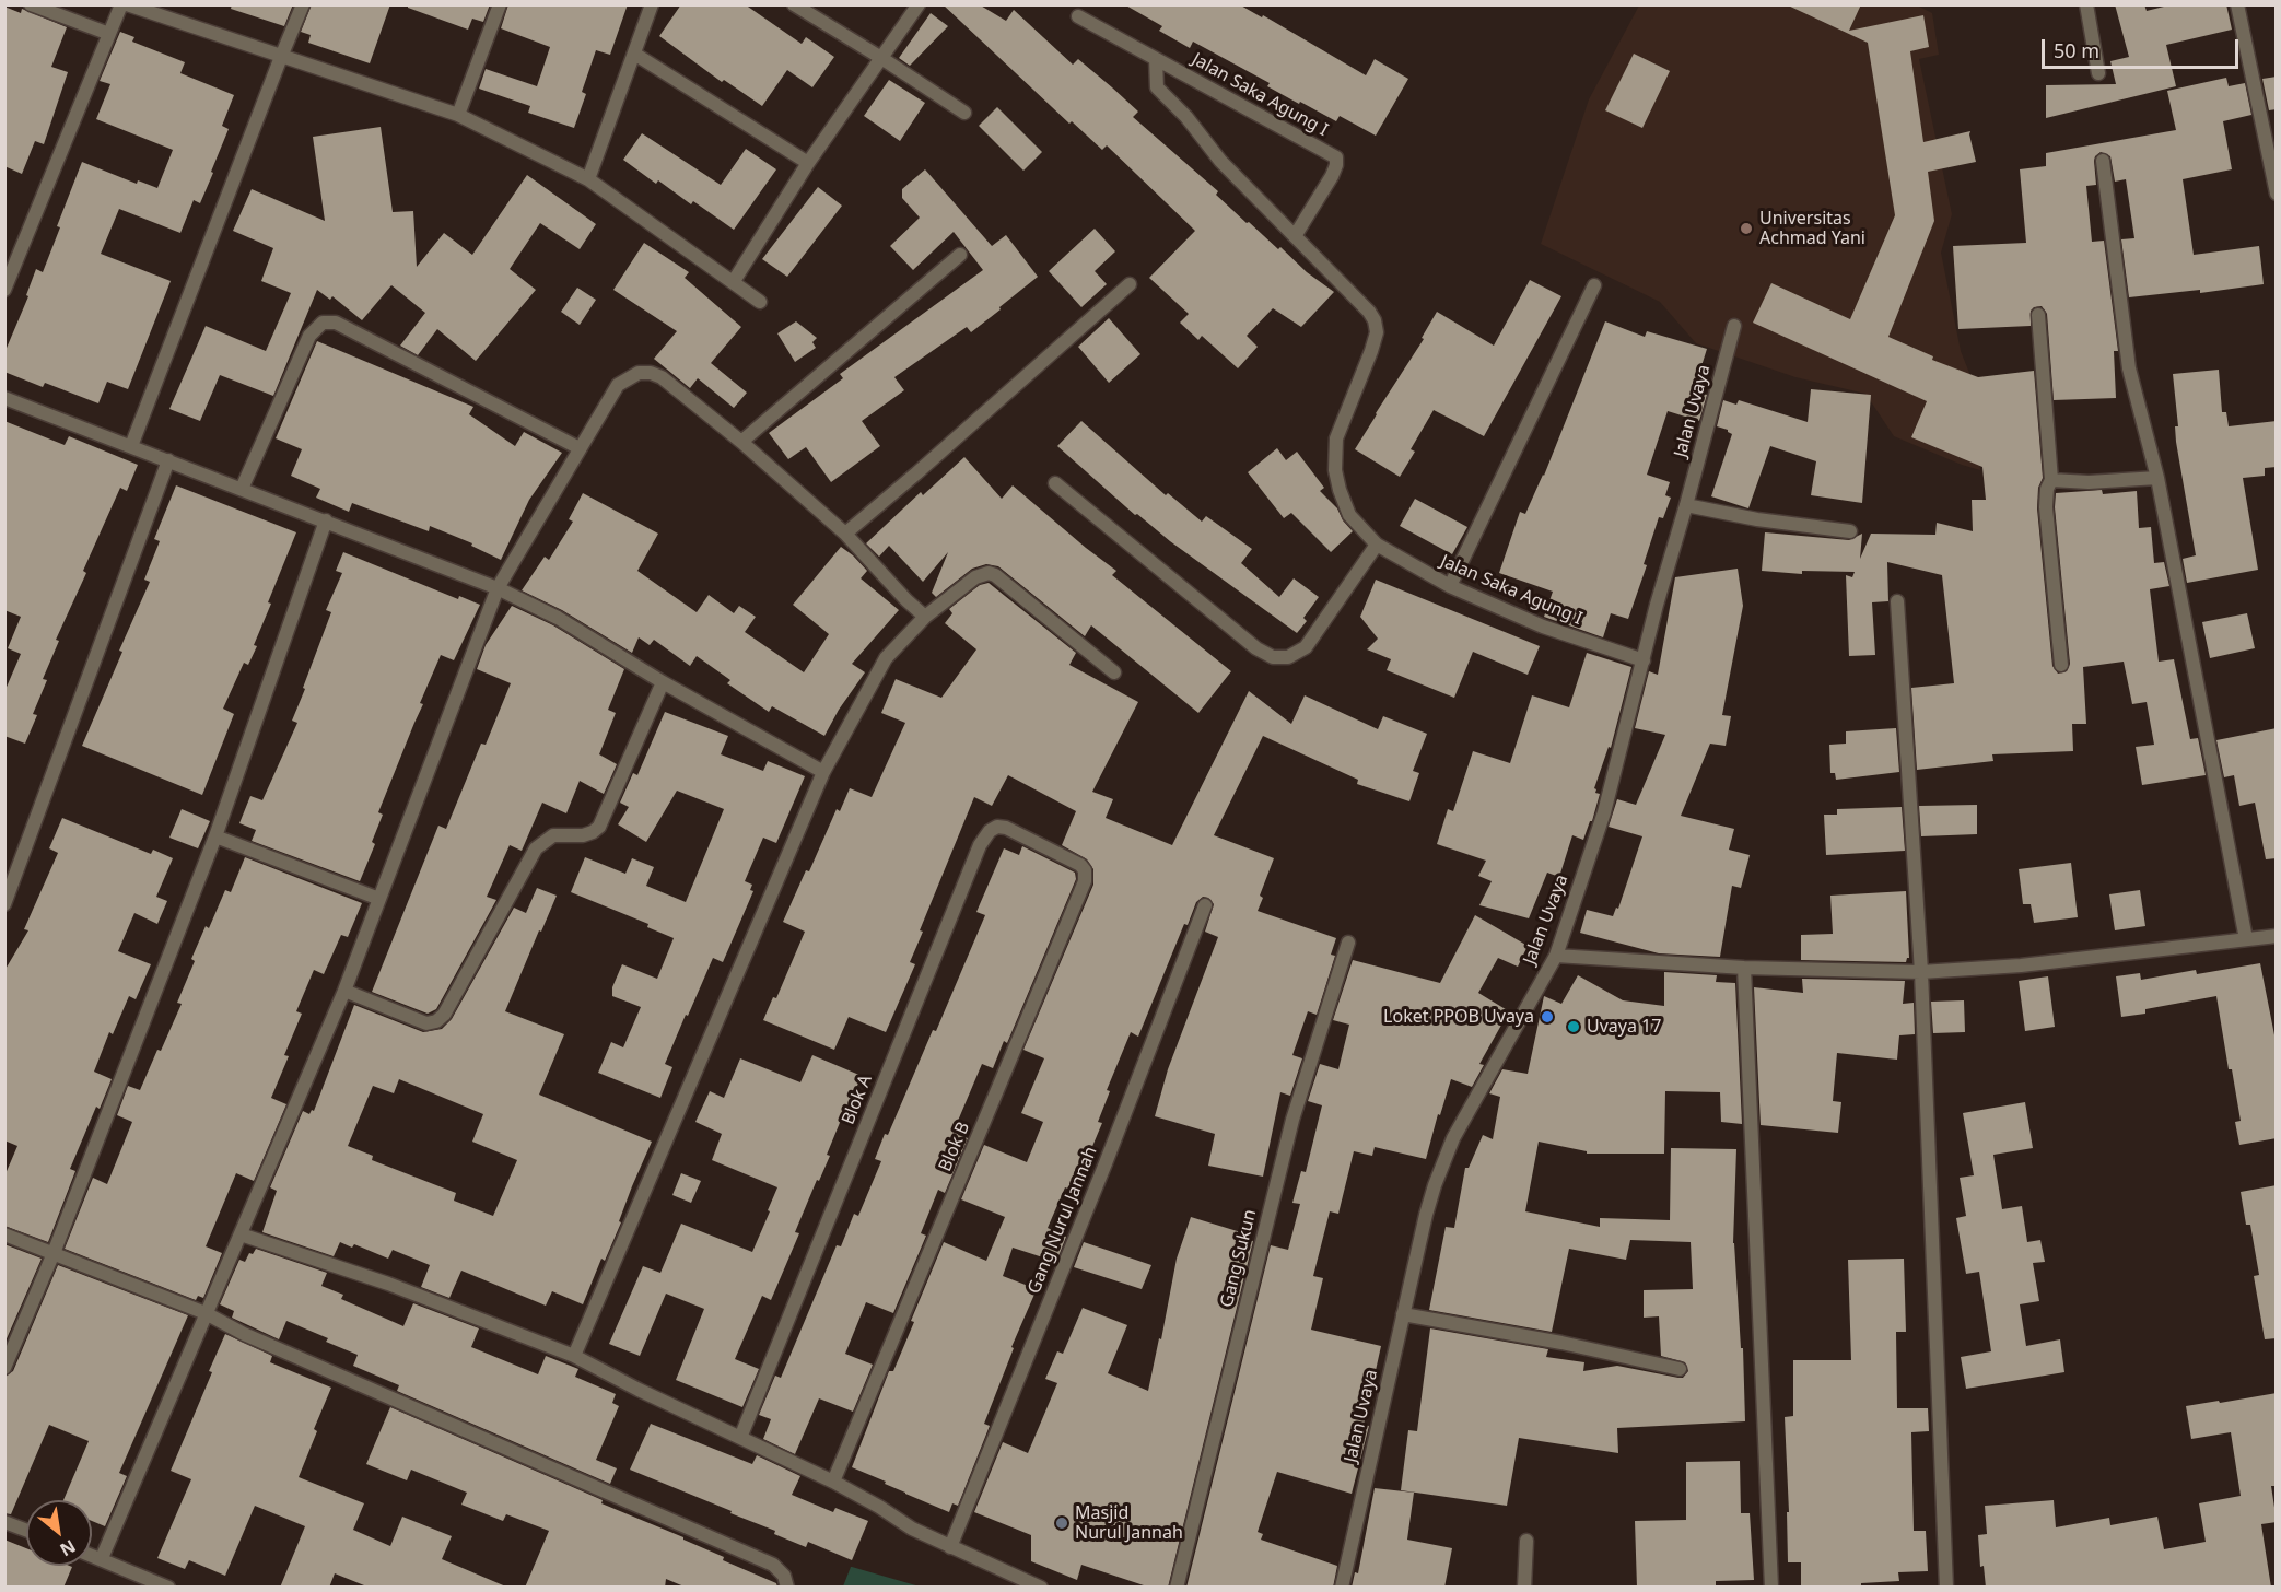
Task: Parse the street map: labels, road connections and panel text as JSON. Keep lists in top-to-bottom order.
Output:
{
  "streets": {
    "street": [
      "Jalan Saka Agung I",
      "Jalan Uvaya",
      "Blok A",
      "Blok B",
      "Gang Nurul Jannah",
      "Gang Sukun"
    ]
  },
  "crossings": [
    ["Jalan Saka Agung I", "Jalan Uvaya"],
    ["Blok A", "Blok B"]
  ],
  "places": [
    "Universitas Achmad Yani",
    "Loket PPOB Uvaya",
    "Uvaya 17",
    "Masjid Nurul Jannah"
  ],
  "scale_bar": "50 m",
  "north": "bottom right"
}
